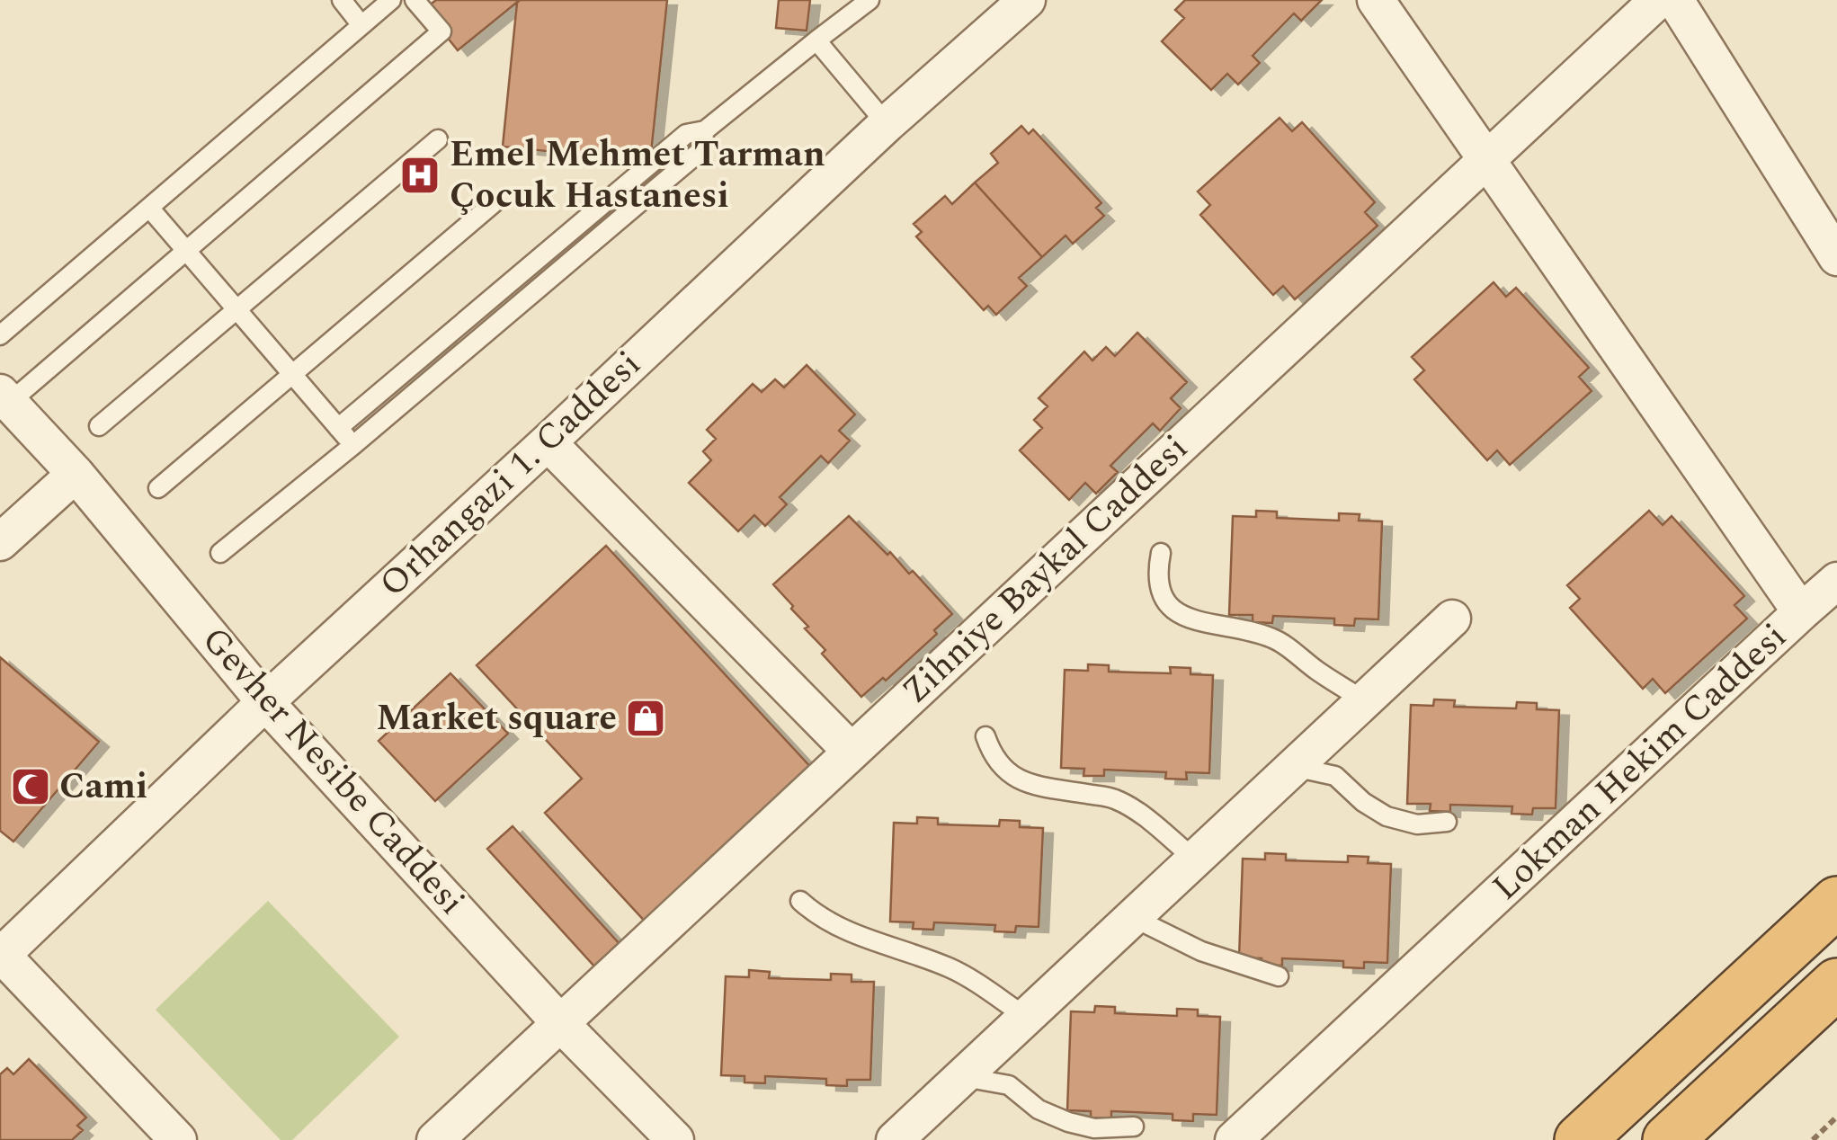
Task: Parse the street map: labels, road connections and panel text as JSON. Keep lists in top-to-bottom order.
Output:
{
  "streets": {
    "street": [
      "Orhangazi 1. Caddesi",
      "Zihniye Baykal Caddesi",
      "Lokman Hekim Caddesi",
      "Gevher Nesibe Caddesi"
    ]
  },
  "crossings": [
    ["Orhangazi 1. Caddesi", "Gevher Nesibe Caddesi"],
    ["Zihniye Baykal Caddesi", "Lokman Hekim Caddesi"],
    ["Zihniye Baykal Caddesi", "Gevher Nesibe Caddesi"]
  ],
  "places": {
    "hospital": ["Emel Mehmet Tarman Çocuk Hastanesi"],
    "shop": ["Market square"],
    "mosque": ["Cami"]
  }
}
